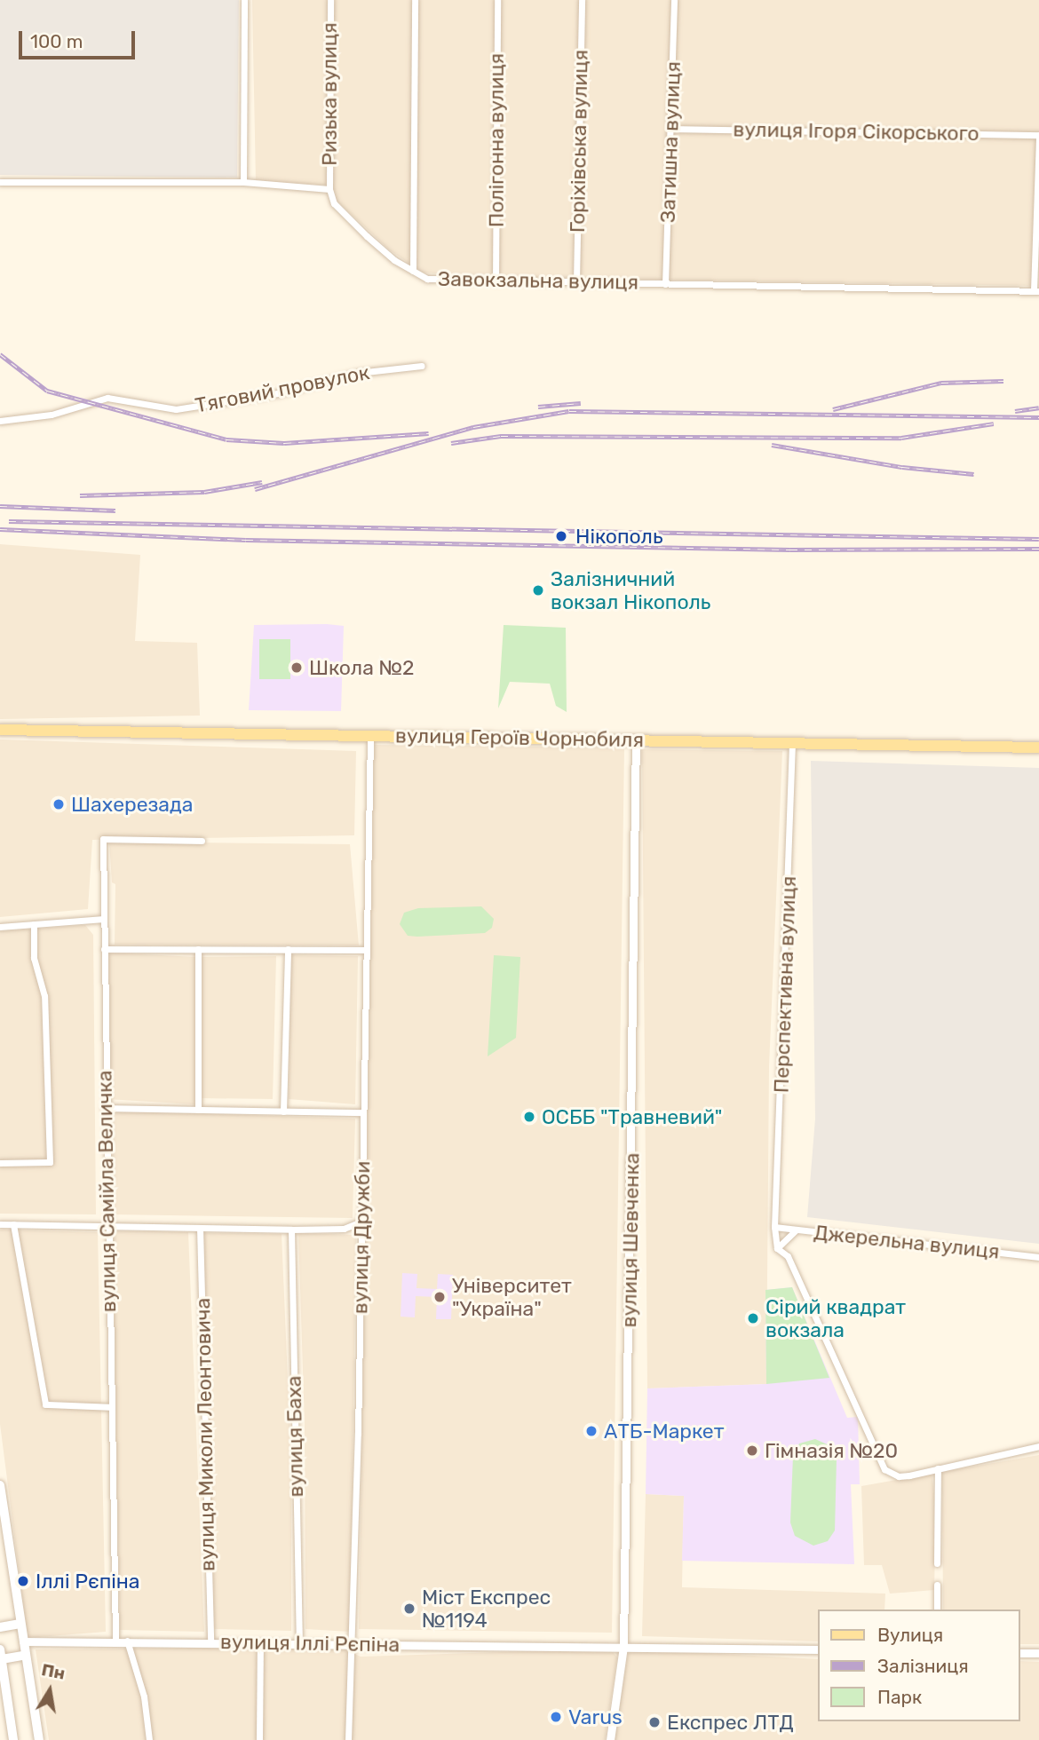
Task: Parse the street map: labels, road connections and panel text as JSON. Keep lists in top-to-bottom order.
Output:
{
  "streets": {
    "main road": ["вулиця Героїв Чорнобиля"],
    "street": [
      "Ризька вулиця",
      "вулиця Ігоря Сікорського",
      "Полігонна вулиця",
      "Горіхівська вулиця",
      "Затишна вулиця",
      "Завокзальна вулиця",
      "Тяговий провулок",
      "Перспективна вулиця",
      "вулиця Самійла Величка",
      "вулиця Дружби",
      "вулиця Шевченка",
      "Джерельна вулиця",
      "вулиця Миколи Леонтовича",
      "вулиця Баха",
      "вулиця Іллі Рєпіна"
    ]
  },
  "crossings": [
    ["Ризька вулиця", "Завокзальна вулиця"],
    ["вулиця Ігоря Сікорського", "Затишна вулиця"],
    ["Полігонна вулиця", "Завокзальна вулиця"],
    ["Горіхівська вулиця", "Завокзальна вулиця"],
    ["Затишна вулиця", "Завокзальна вулиця"],
    ["вулиця Героїв Чорнобиля", "Перспективна вулиця"],
    ["вулиця Героїв Чорнобиля", "вулиця Дружби"],
    ["вулиця Героїв Чорнобиля", "вулиця Шевченка"],
    ["Перспективна вулиця", "Джерельна вулиця"],
    ["вулиця Самійла Величка", "вулиця Іллі Рєпіна"],
    ["вулиця Дружби", "вулиця Іллі Рєпіна"],
    ["вулиця Шевченка", "вулиця Іллі Рєпіна"],
    ["вулиця Миколи Леонтовича", "вулиця Іллі Рєпіна"],
    ["вулиця Баха", "вулиця Іллі Рєпіна"]
  ],
  "places": [
    "Нікополь",
    "Залізничний вокзал Нікополь",
    "Школа №2",
    "Шахерезада",
    "ОСББ \"Травневий\"",
    "Університет \"Україна\"",
    "Сірий квадрат вокзала",
    "АТБ-Маркет",
    "Гімназія №20",
    "Іллі Рєпіна",
    "Міст Експрес №1194",
    "Varus",
    "Експрес ЛТД"
  ],
  "legend": ["Вулиця", "Залізниця", "Парк"],
  "scale_bar": "100 m",
  "north": "top"
}
